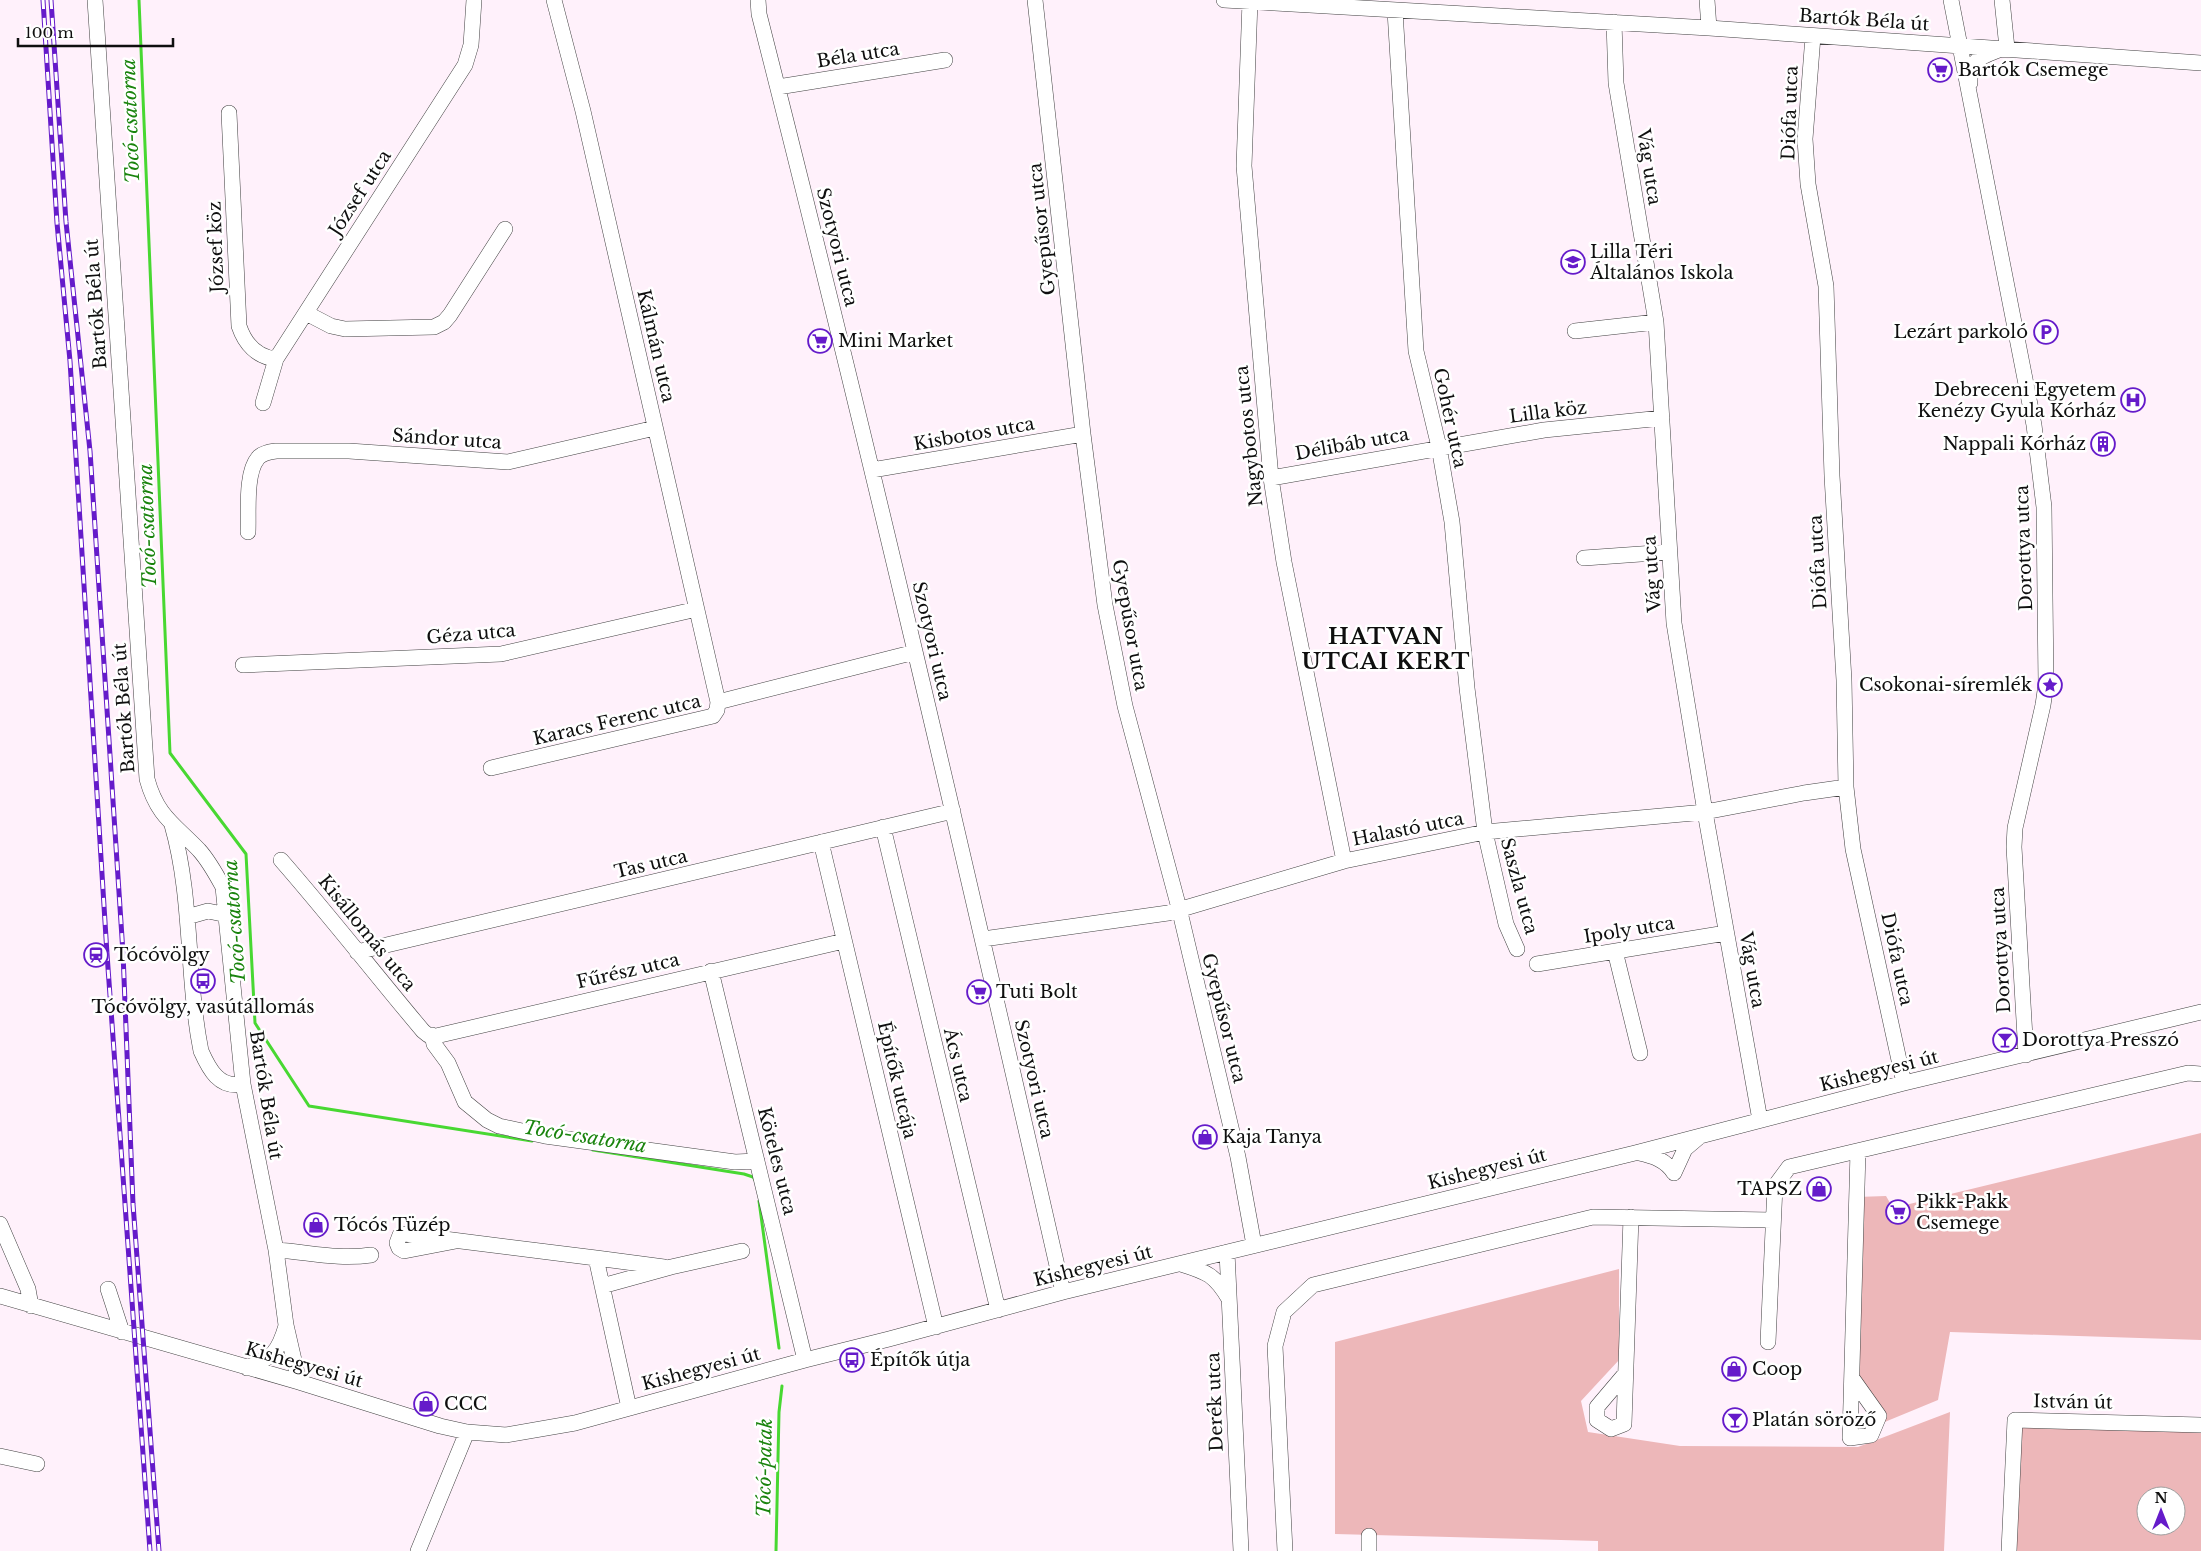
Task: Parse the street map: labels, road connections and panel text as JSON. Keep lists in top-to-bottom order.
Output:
{
  "streets": {
    "street": [
      "Bartók Béla út",
      "Béla utca",
      "Diófa utca",
      "Vág utca",
      "József utca",
      "Gyepűsor utca",
      "József köz",
      "Szotyori utca",
      "Kálmán utca",
      "Lilla köz",
      "Gohér utca",
      "Kisbotos utca",
      "Nagybotos utca",
      "Sándor utca",
      "Délibáb utca",
      "Dorottya utca",
      "Géza utca",
      "Karacs Ferenc utca",
      "Halastó utca",
      "Tas utca",
      "Saszla utca",
      "Ipoly utca",
      "Kisállomás utca",
      "Fűrész utca",
      "Ács utca",
      "Kishegyesi út",
      "Építők utcája",
      "Köteles utca",
      "Derék utca",
      "István út"
    ]
  },
  "crossings": [
    ["Bartók Béla út", "Diófa utca"],
    ["Bartók Béla út", "Vág utca"],
    ["Bartók Béla út", "Gohér utca"],
    ["Bartók Béla út", "Nagybotos utca"],
    ["Bartók Béla út", "Dorottya utca"],
    ["Bartók Béla út", "Kishegyesi út"],
    ["Béla utca", "Szotyori utca"],
    ["Diófa utca", "Halastó utca"],
    ["Diófa utca", "Kishegyesi út"],
    ["Vág utca", "Lilla köz"],
    ["Vág utca", "Halastó utca"],
    ["Vág utca", "Ipoly utca"],
    ["Vág utca", "Kishegyesi út"],
    ["József utca", "József köz"],
    ["Gyepűsor utca", "Kisbotos utca"],
    ["Gyepűsor utca", "Halastó utca"],
    ["Gyepűsor utca", "Kishegyesi út"],
    ["Szotyori utca", "Kisbotos utca"],
    ["Szotyori utca", "Karacs Ferenc utca"],
    ["Szotyori utca", "Halastó utca"],
    ["Szotyori utca", "Tas utca"],
    ["Szotyori utca", "Kishegyesi út"],
    ["Kálmán utca", "Sándor utca"],
    ["Kálmán utca", "Géza utca"],
    ["Kálmán utca", "Karacs Ferenc utca"],
    ["Lilla köz", "Gohér utca"],
    ["Lilla köz", "Délibáb utca"],
    ["Gohér utca", "Délibáb utca"],
    ["Gohér utca", "Halastó utca"],
    ["Gohér utca", "Saszla utca"],
    ["Nagybotos utca", "Délibáb utca"],
    ["Nagybotos utca", "Halastó utca"],
    ["Dorottya utca", "Kishegyesi út"],
    ["Halastó utca", "Saszla utca"],
    ["Tas utca", "Kisállomás utca"],
    ["Tas utca", "Ács utca"],
    ["Tas utca", "Építők utcája"],
    ["Kisállomás utca", "Fűrész utca"],
    ["Kisállomás utca", "Köteles utca"],
    ["Fűrész utca", "Építők utcája"],
    ["Fűrész utca", "Köteles utca"],
    ["Ács utca", "Kishegyesi út"],
    ["Kishegyesi út", "Építők utcája"],
    ["Kishegyesi út", "Köteles utca"],
    ["Kishegyesi út", "Derék utca"]
  ],
  "districts": ["HATVAN UTCAI KERT"],
  "water": ["Tocó-csatorna", "Tócó-patak"],
  "places": {
    "supermarket": [
      "Bartók Csemege",
      "Mini Market",
      "Tuti Bolt",
      "Pikk-Pakk Csemege"
    ],
    "school or university": ["Lilla Téri Általános Iskola"],
    "parking": ["Lezárt parkoló"],
    "hospital": ["Debreceni Egyetem Kenézy Gyula Kórház"],
    "building": ["Nappali Kórház"],
    "place": ["Csokonai-síremlék"],
    "station": ["Tócóvölgy"],
    "bus stop": ["Tócóvölgy, vasútállomás", "Építők útja"],
    "bar": ["Dorottya Presszó", "Platán söröző"],
    "shop": [
      "Kaja Tanya",
      "TAPSZ",
      "Tócós Tüzép",
      "Coop",
      "CCC"
    ]
  },
  "scale_bar": "100 m",
  "north": "top"
}
